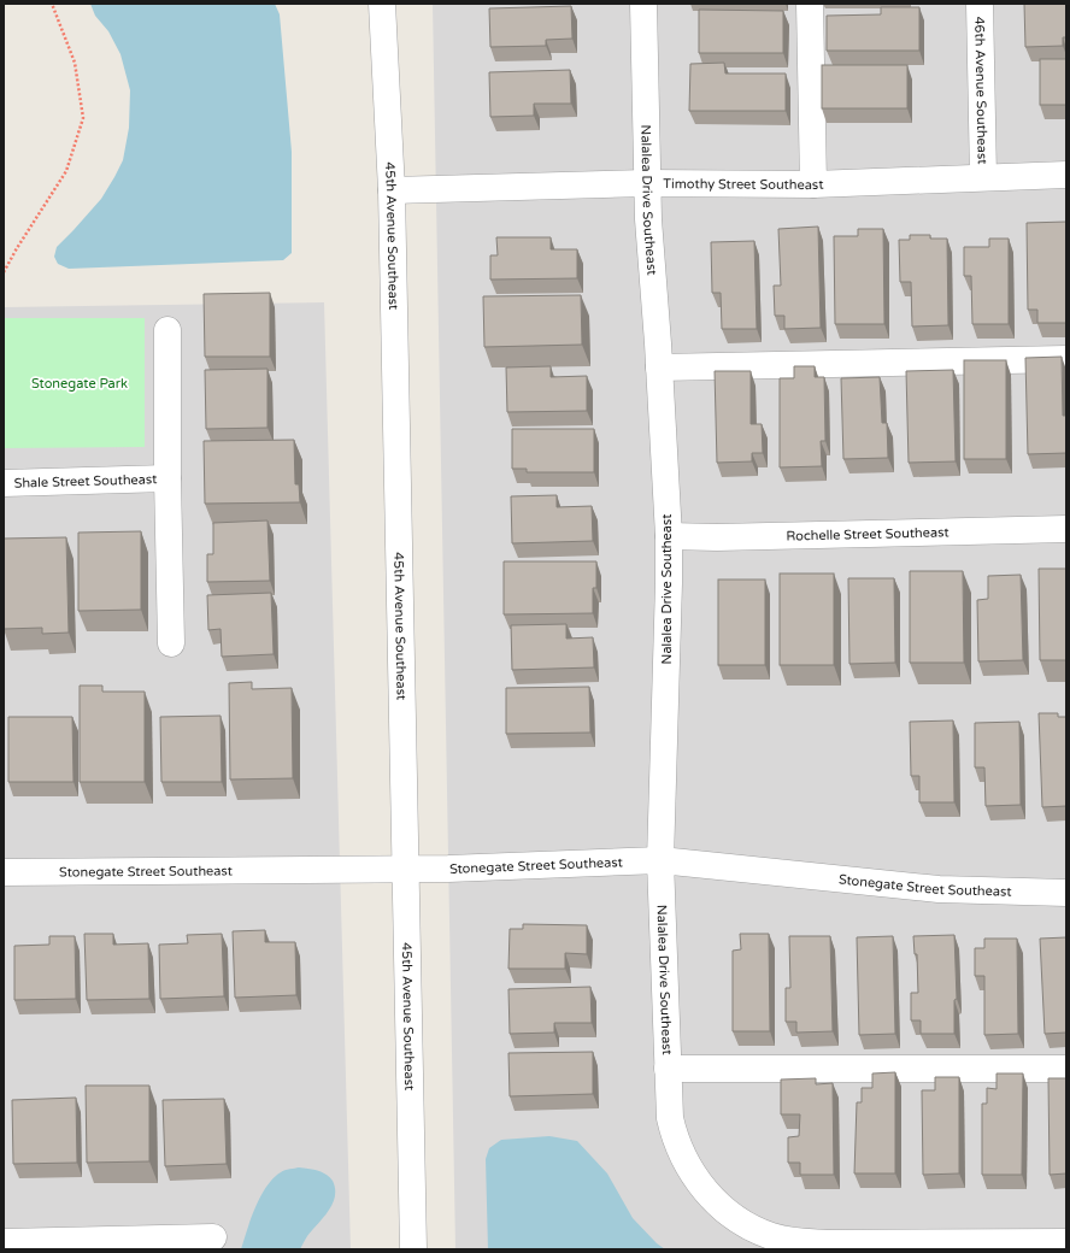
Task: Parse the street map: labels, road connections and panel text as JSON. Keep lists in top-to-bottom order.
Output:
{
  "streets": {
    "street": [
      "46th Avenue Southeast",
      "Timothy Street Southeast",
      "Nalalea Drive Southeast",
      "45th Avenue Southeast",
      "Shale Street Southeast",
      "Rochelle Street Southeast",
      "Stonegate Street Southeast"
    ]
  },
  "crossings": [
    ["46th Avenue Southeast", "Timothy Street Southeast"],
    ["Timothy Street Southeast", "Nalalea Drive Southeast"],
    ["Timothy Street Southeast", "45th Avenue Southeast"],
    ["Nalalea Drive Southeast", "Rochelle Street Southeast"],
    ["Nalalea Drive Southeast", "Stonegate Street Southeast"],
    ["45th Avenue Southeast", "Stonegate Street Southeast"]
  ],
  "parks": ["Stonegate Park"]
}
